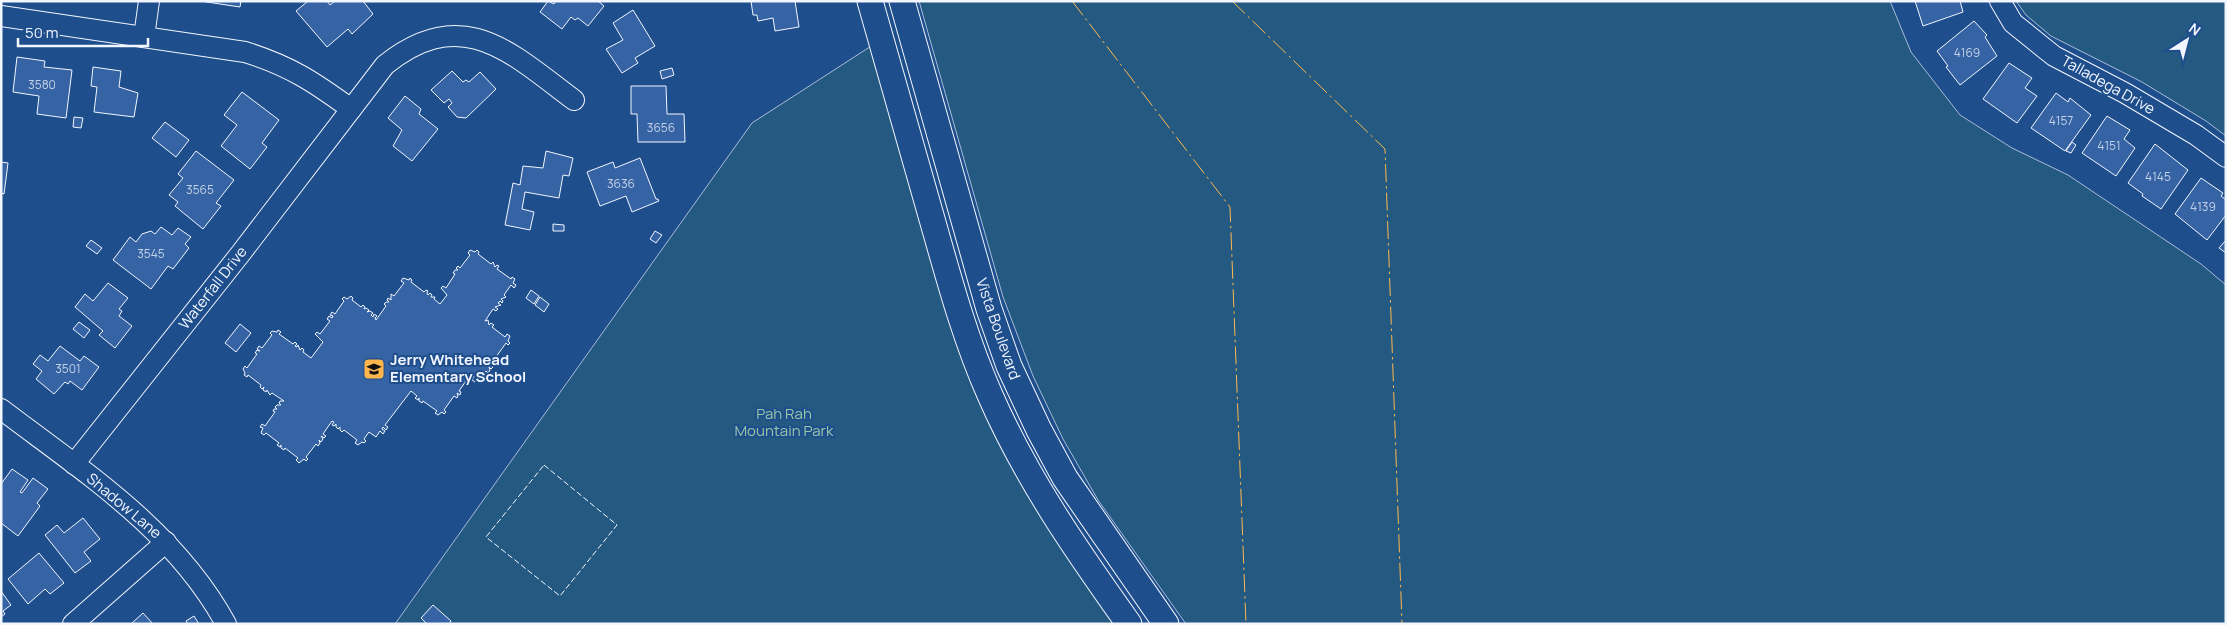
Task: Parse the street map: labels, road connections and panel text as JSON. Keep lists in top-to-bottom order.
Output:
{
  "streets": {
    "main road": ["Vista Boulevard"],
    "street": ["Talladega Drive", "Waterfall Drive", "Shadow Lane"]
  },
  "crossings": [
    ["Waterfall Drive", "Shadow Lane"]
  ],
  "parks": ["Pah Rah Mountain Park"],
  "places": {
    "school or university": ["Jerry Whitehead Elementary School"]
  },
  "house_numbers": [
    "4169",
    "3580",
    "4157",
    "3656",
    "4151",
    "4145",
    "3636",
    "3565",
    "4139",
    "3545",
    "3501"
  ],
  "scale_bar": "50 m",
  "north": "top right"
}
